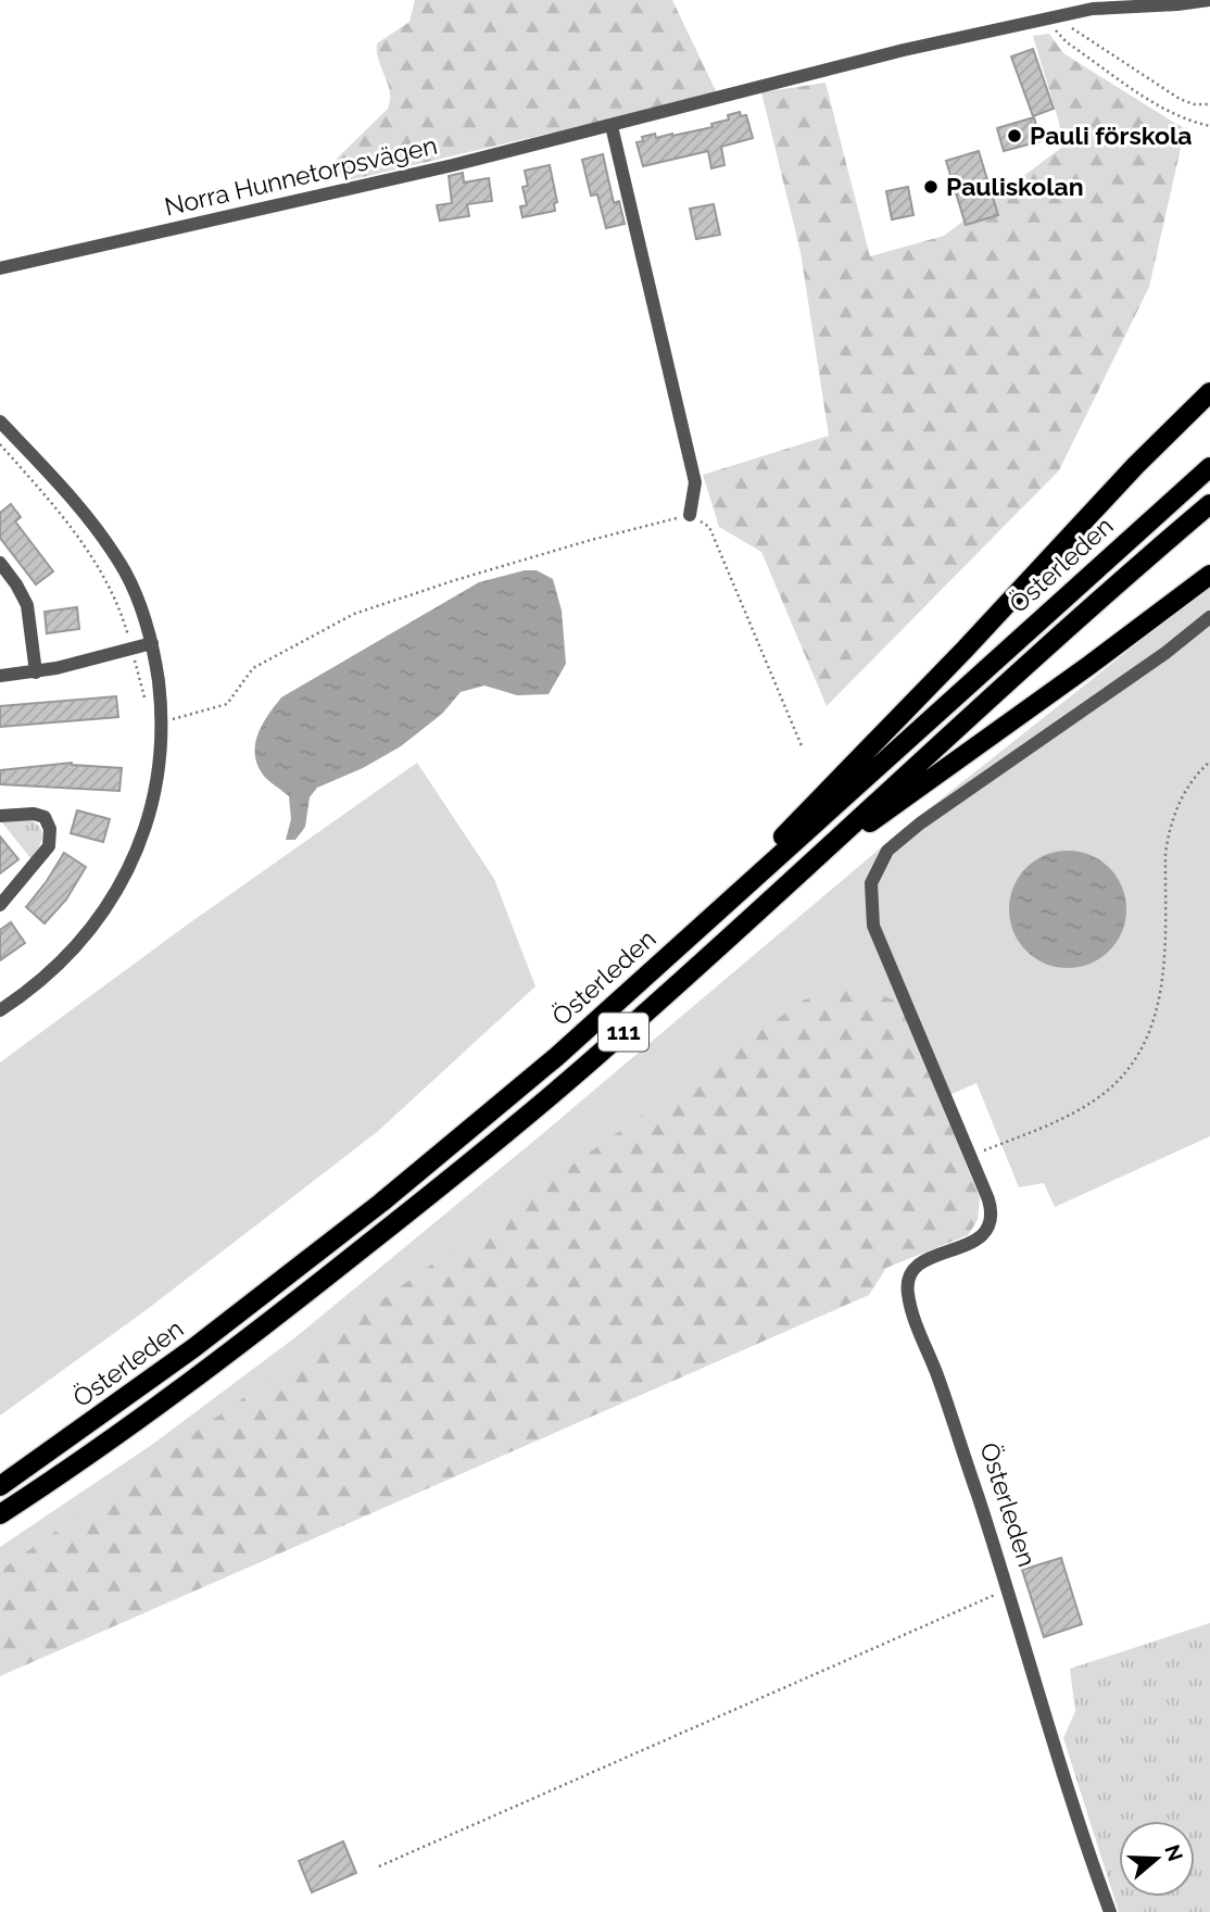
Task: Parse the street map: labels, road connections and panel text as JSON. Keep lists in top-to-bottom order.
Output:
{
  "streets": {
    "main road": ["Österleden", "111"],
    "street": ["Norra Hunnetorpsvägen"]
  },
  "places": ["Pauli förskola", "Pauliskolan"],
  "north": "right"
}
